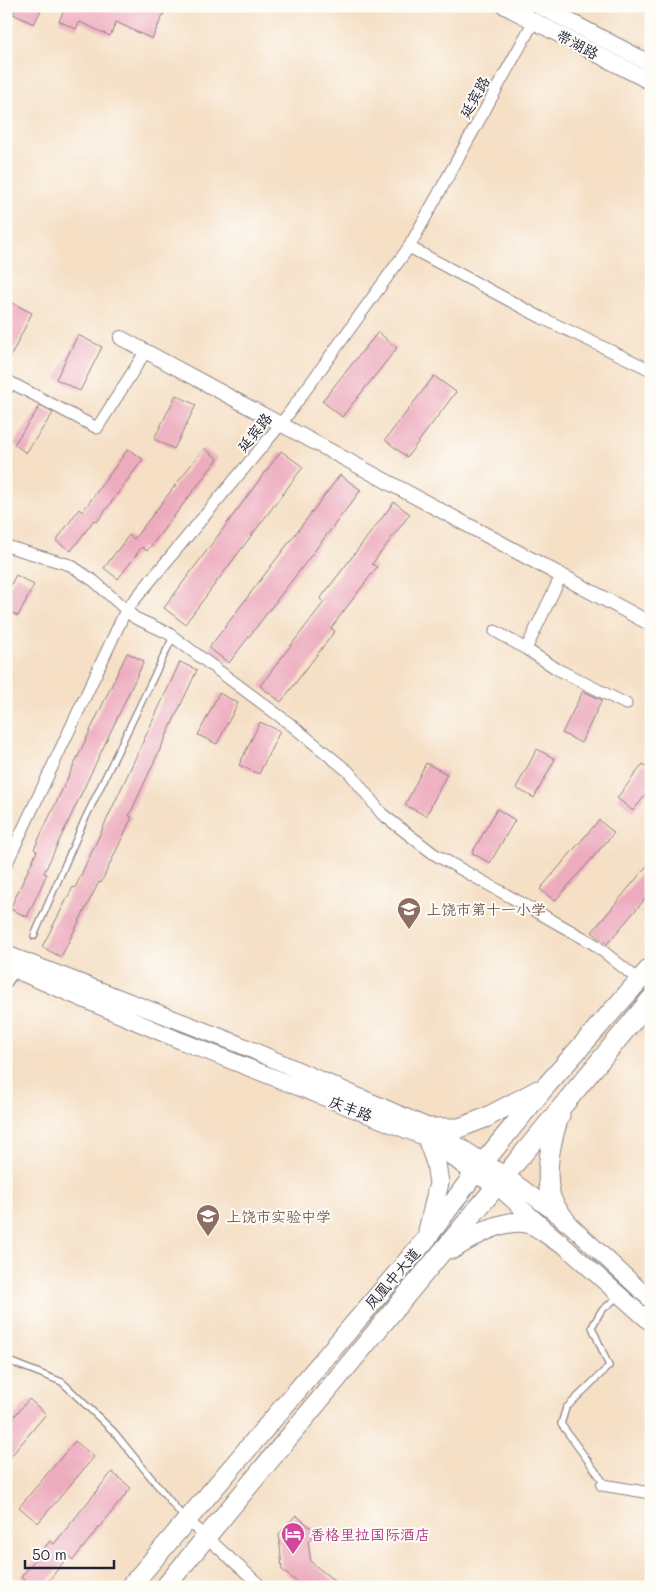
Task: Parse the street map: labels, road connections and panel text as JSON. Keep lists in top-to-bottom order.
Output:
{
  "streets": {
    "main road": ["带湖路", "庆丰路", "凤凰中大道"],
    "street": ["延宾路"]
  },
  "crossings": [
    ["带湖路", "延宾路"]
  ],
  "places": {
    "school or university": ["上饶市第十一小学", "上饶市实验中学"],
    "hotel": ["香格里拉国际酒店"]
  },
  "scale_bar": "50 m"
}
